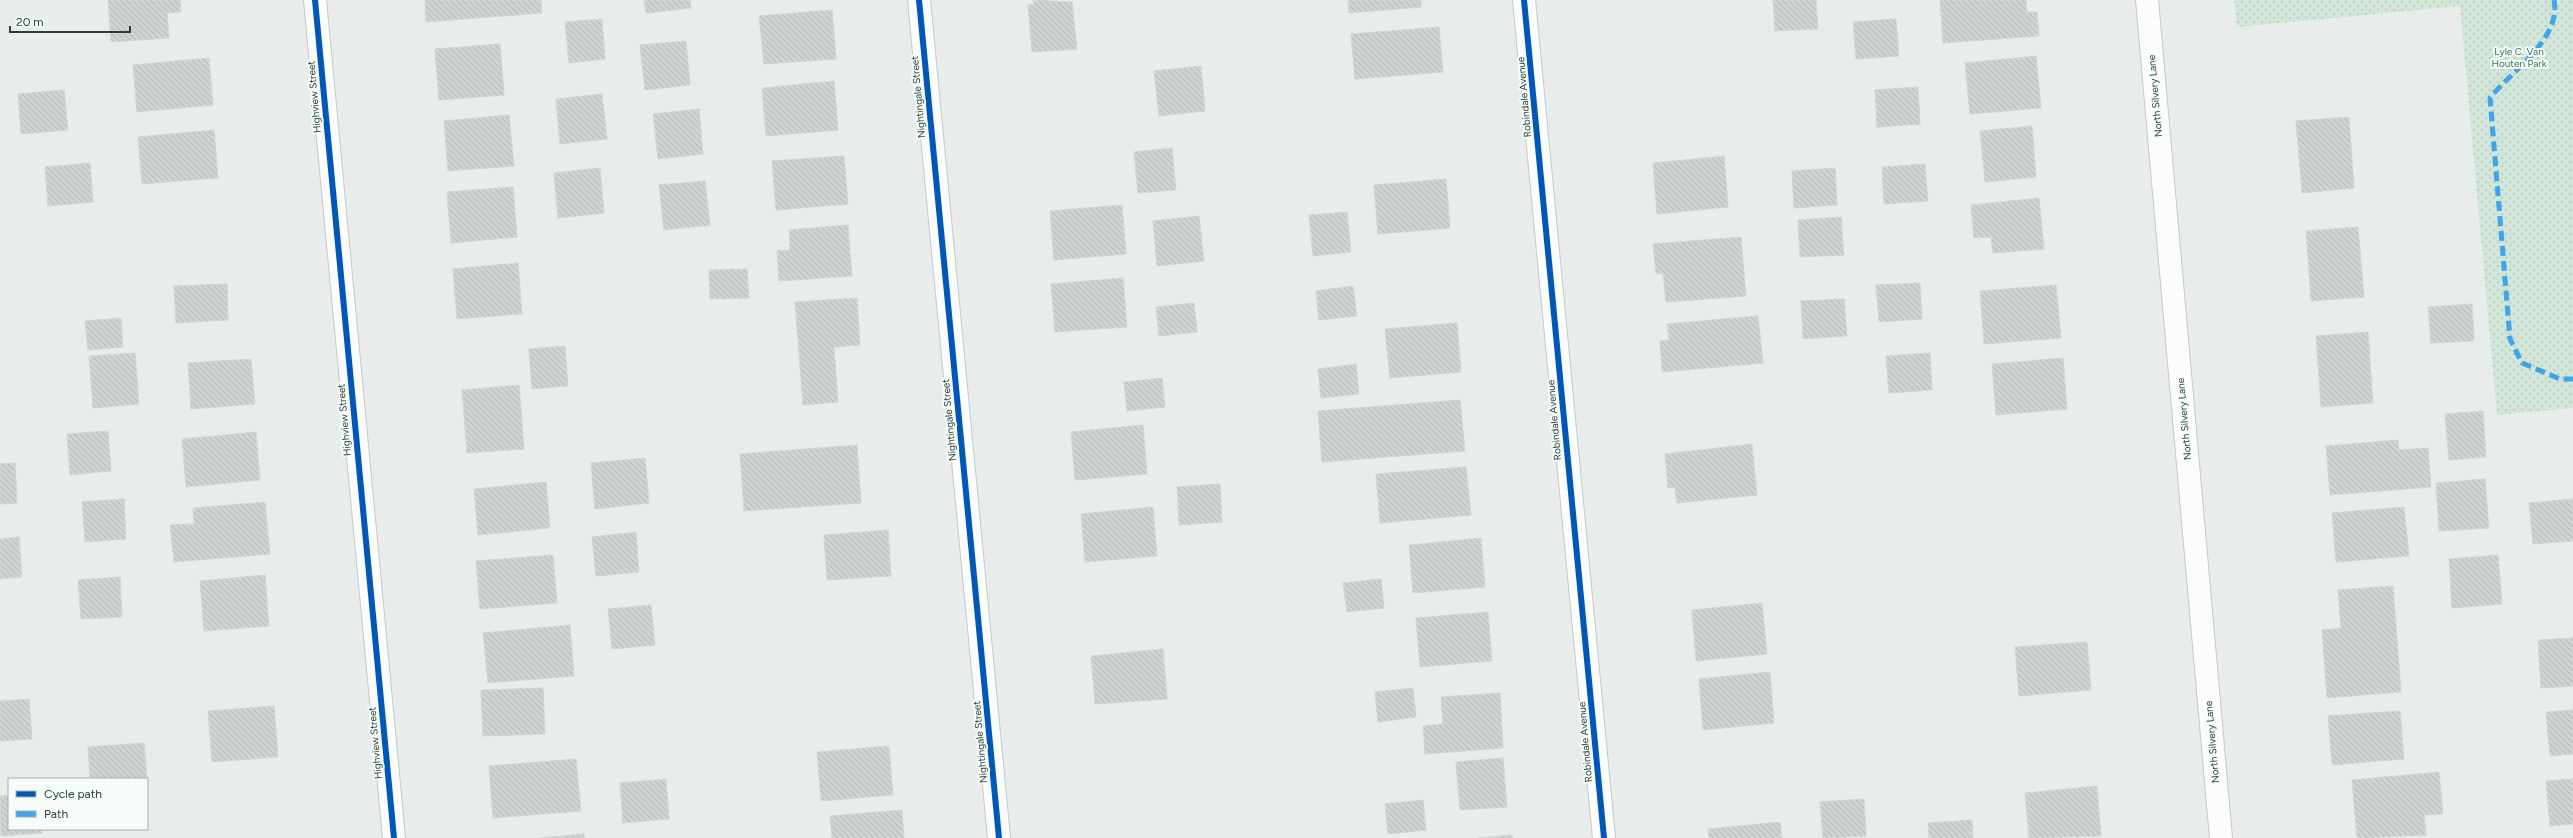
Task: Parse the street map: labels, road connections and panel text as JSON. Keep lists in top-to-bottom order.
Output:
{
  "streets": {
    "street": [
      "North Silvery Lane",
      "Highview Street",
      "Nightingale Street",
      "Robindale Avenue"
    ]
  },
  "parks": ["Lyle C. Van Houten Park"],
  "legend": ["Cycle path", "Path"],
  "scale_bar": "20 m"
}
